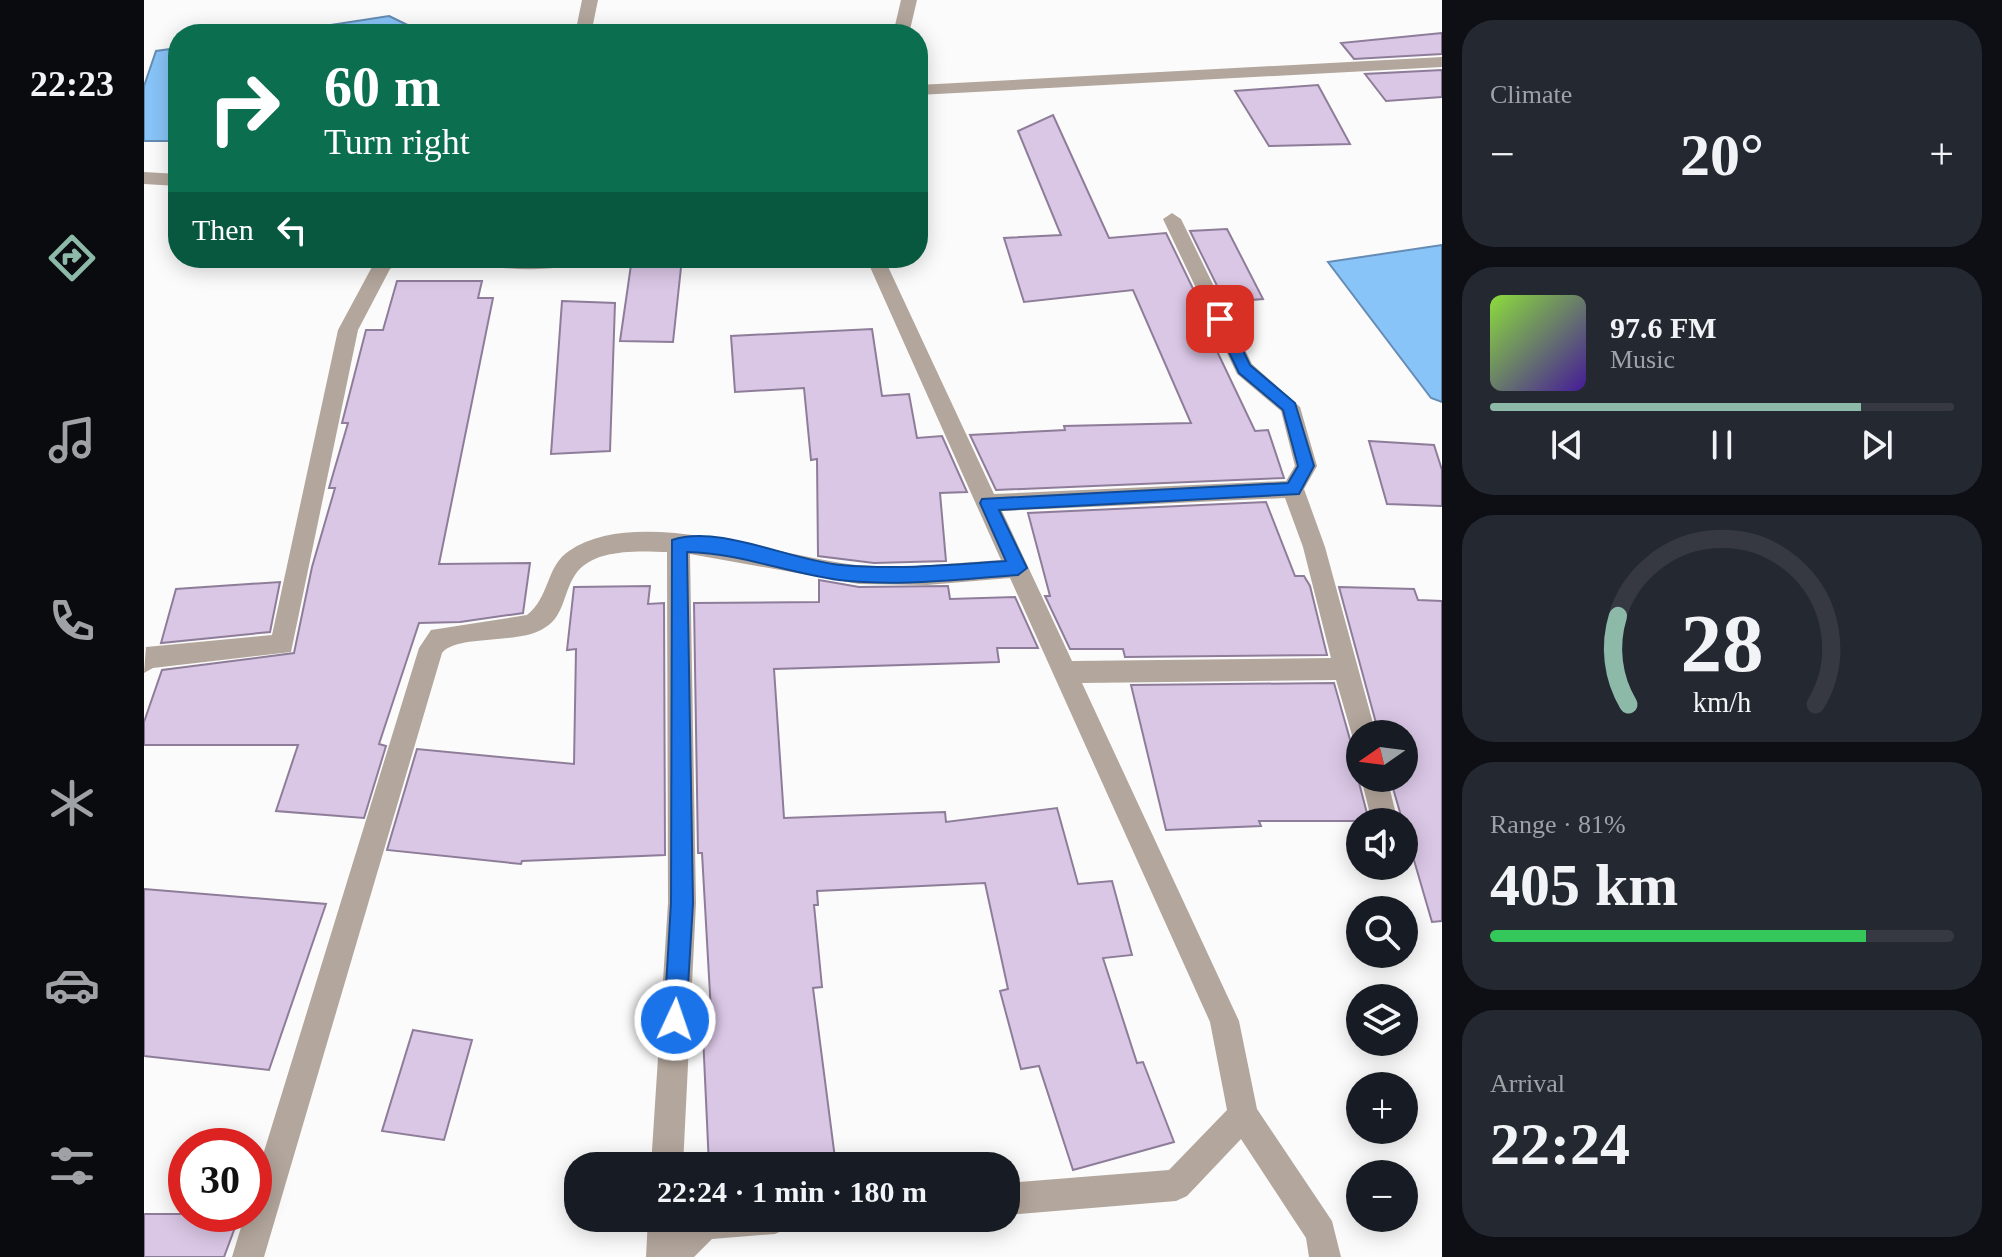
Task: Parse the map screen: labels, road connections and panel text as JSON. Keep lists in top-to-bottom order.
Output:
{
  "north": "left",
  "page": {
    "tabs": "22:23",
    "tile": [
      "Climate",
      ["Range · 81%", "405 km"],
      ["Arrival", "22:24"]
    ],
    "turn": ["60 m", "Turn right"],
    "heat": ["−", "20°", "+"],
    "then": "Then",
    "song": ["97.6 FM", "Music"],
    "map_buttons": ["+", "−"],
    "limit": "30",
    "trip": "22:24 · 1 min · 180 m",
    "gauge": ["28", "km/h"]
  }
}
